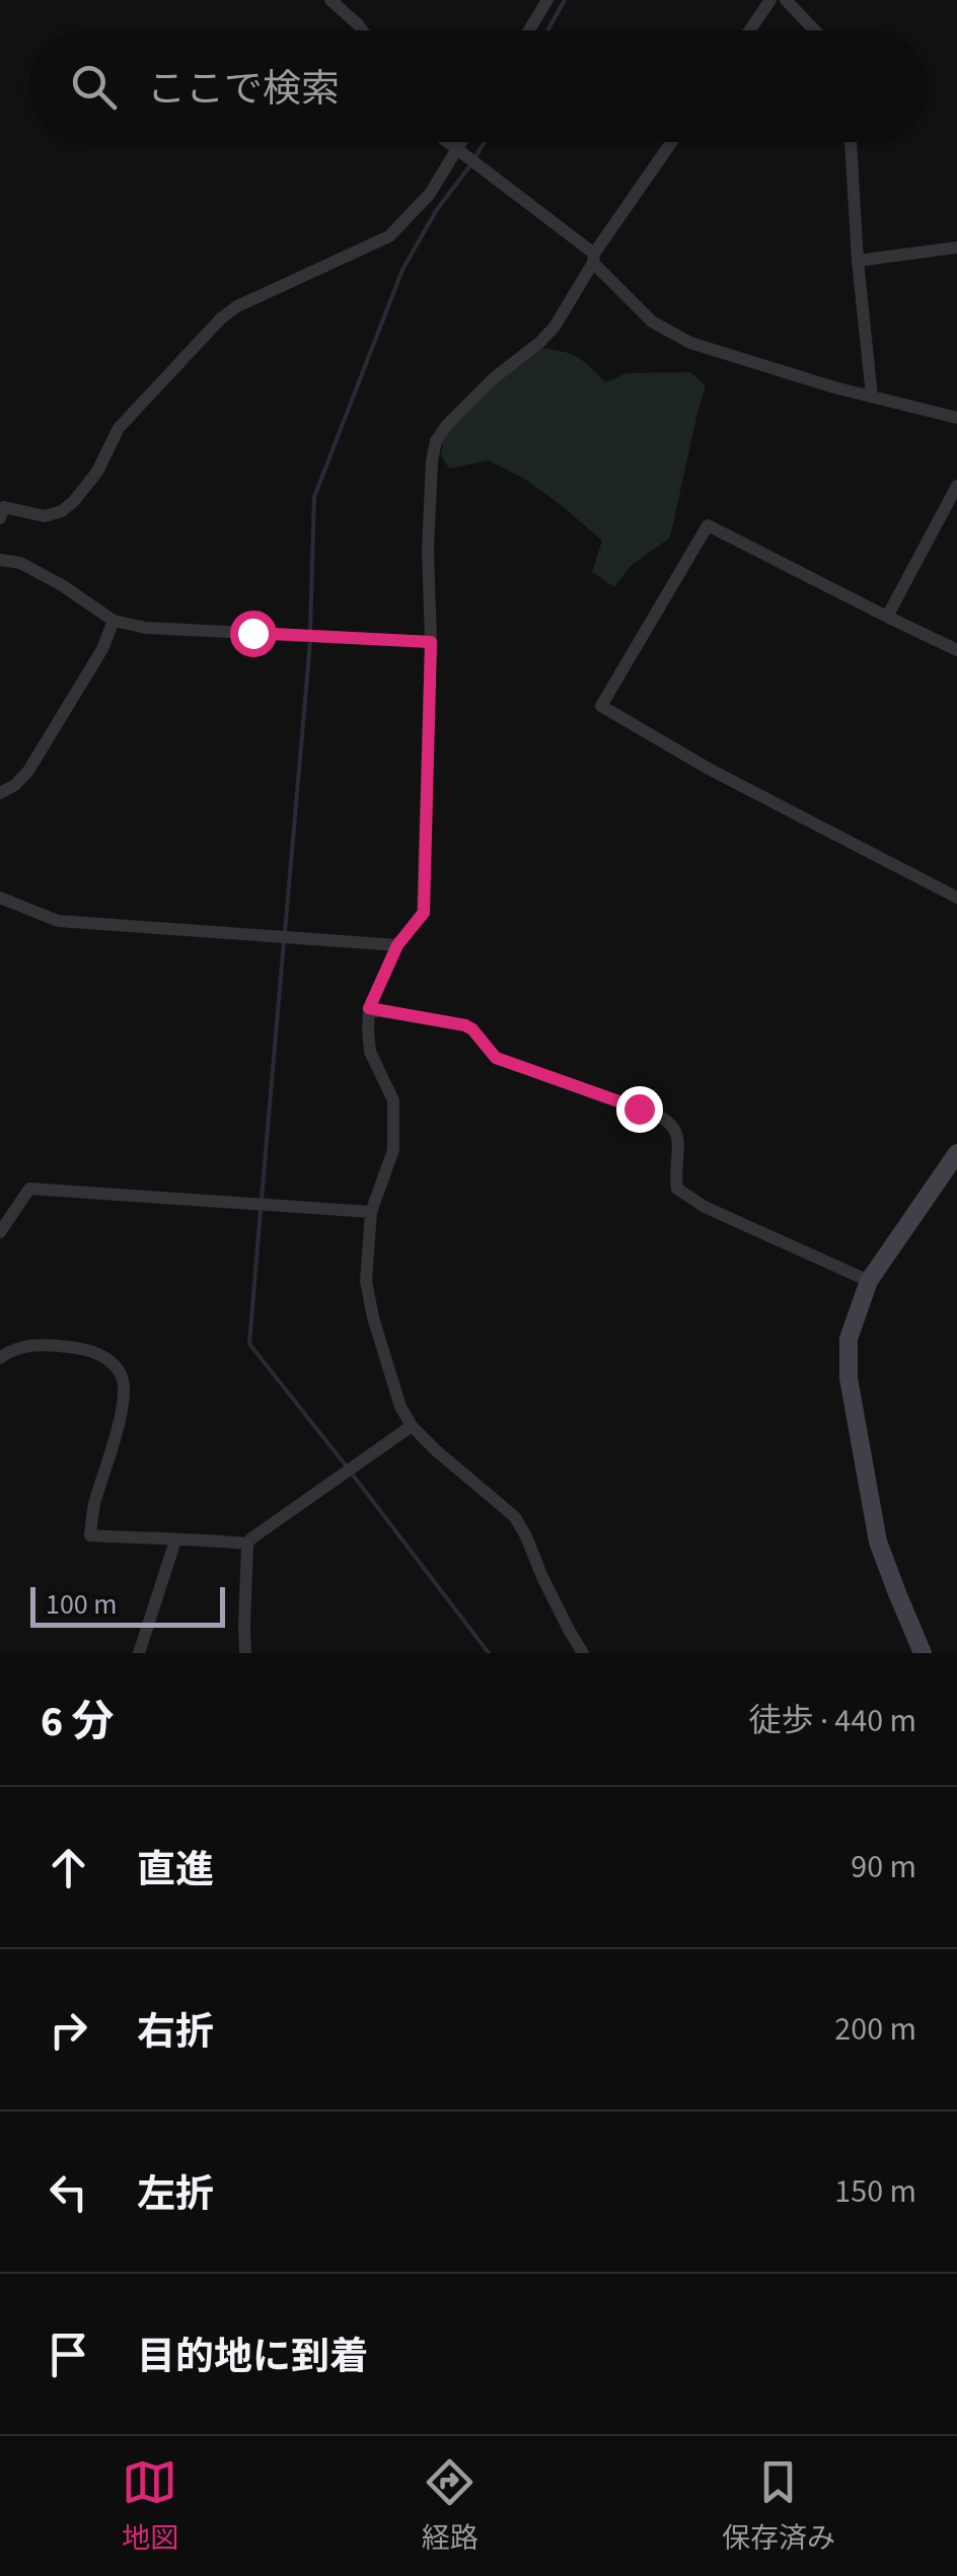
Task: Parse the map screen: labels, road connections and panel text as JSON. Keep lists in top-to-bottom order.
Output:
{
  "scale_bar": "100 m",
  "page": {
    "search": "ここで検索",
    "scale": "100 m",
    "heading": ["6 分", "徒歩 · 440 m"],
    "list": [
      ["直進", "90 m"],
      ["右折", "200 m"],
      ["左折", "150 m"],
      "目的地に到着"
    ],
    "nav": ["地図", "経路", "保存済み"]
  }
}
